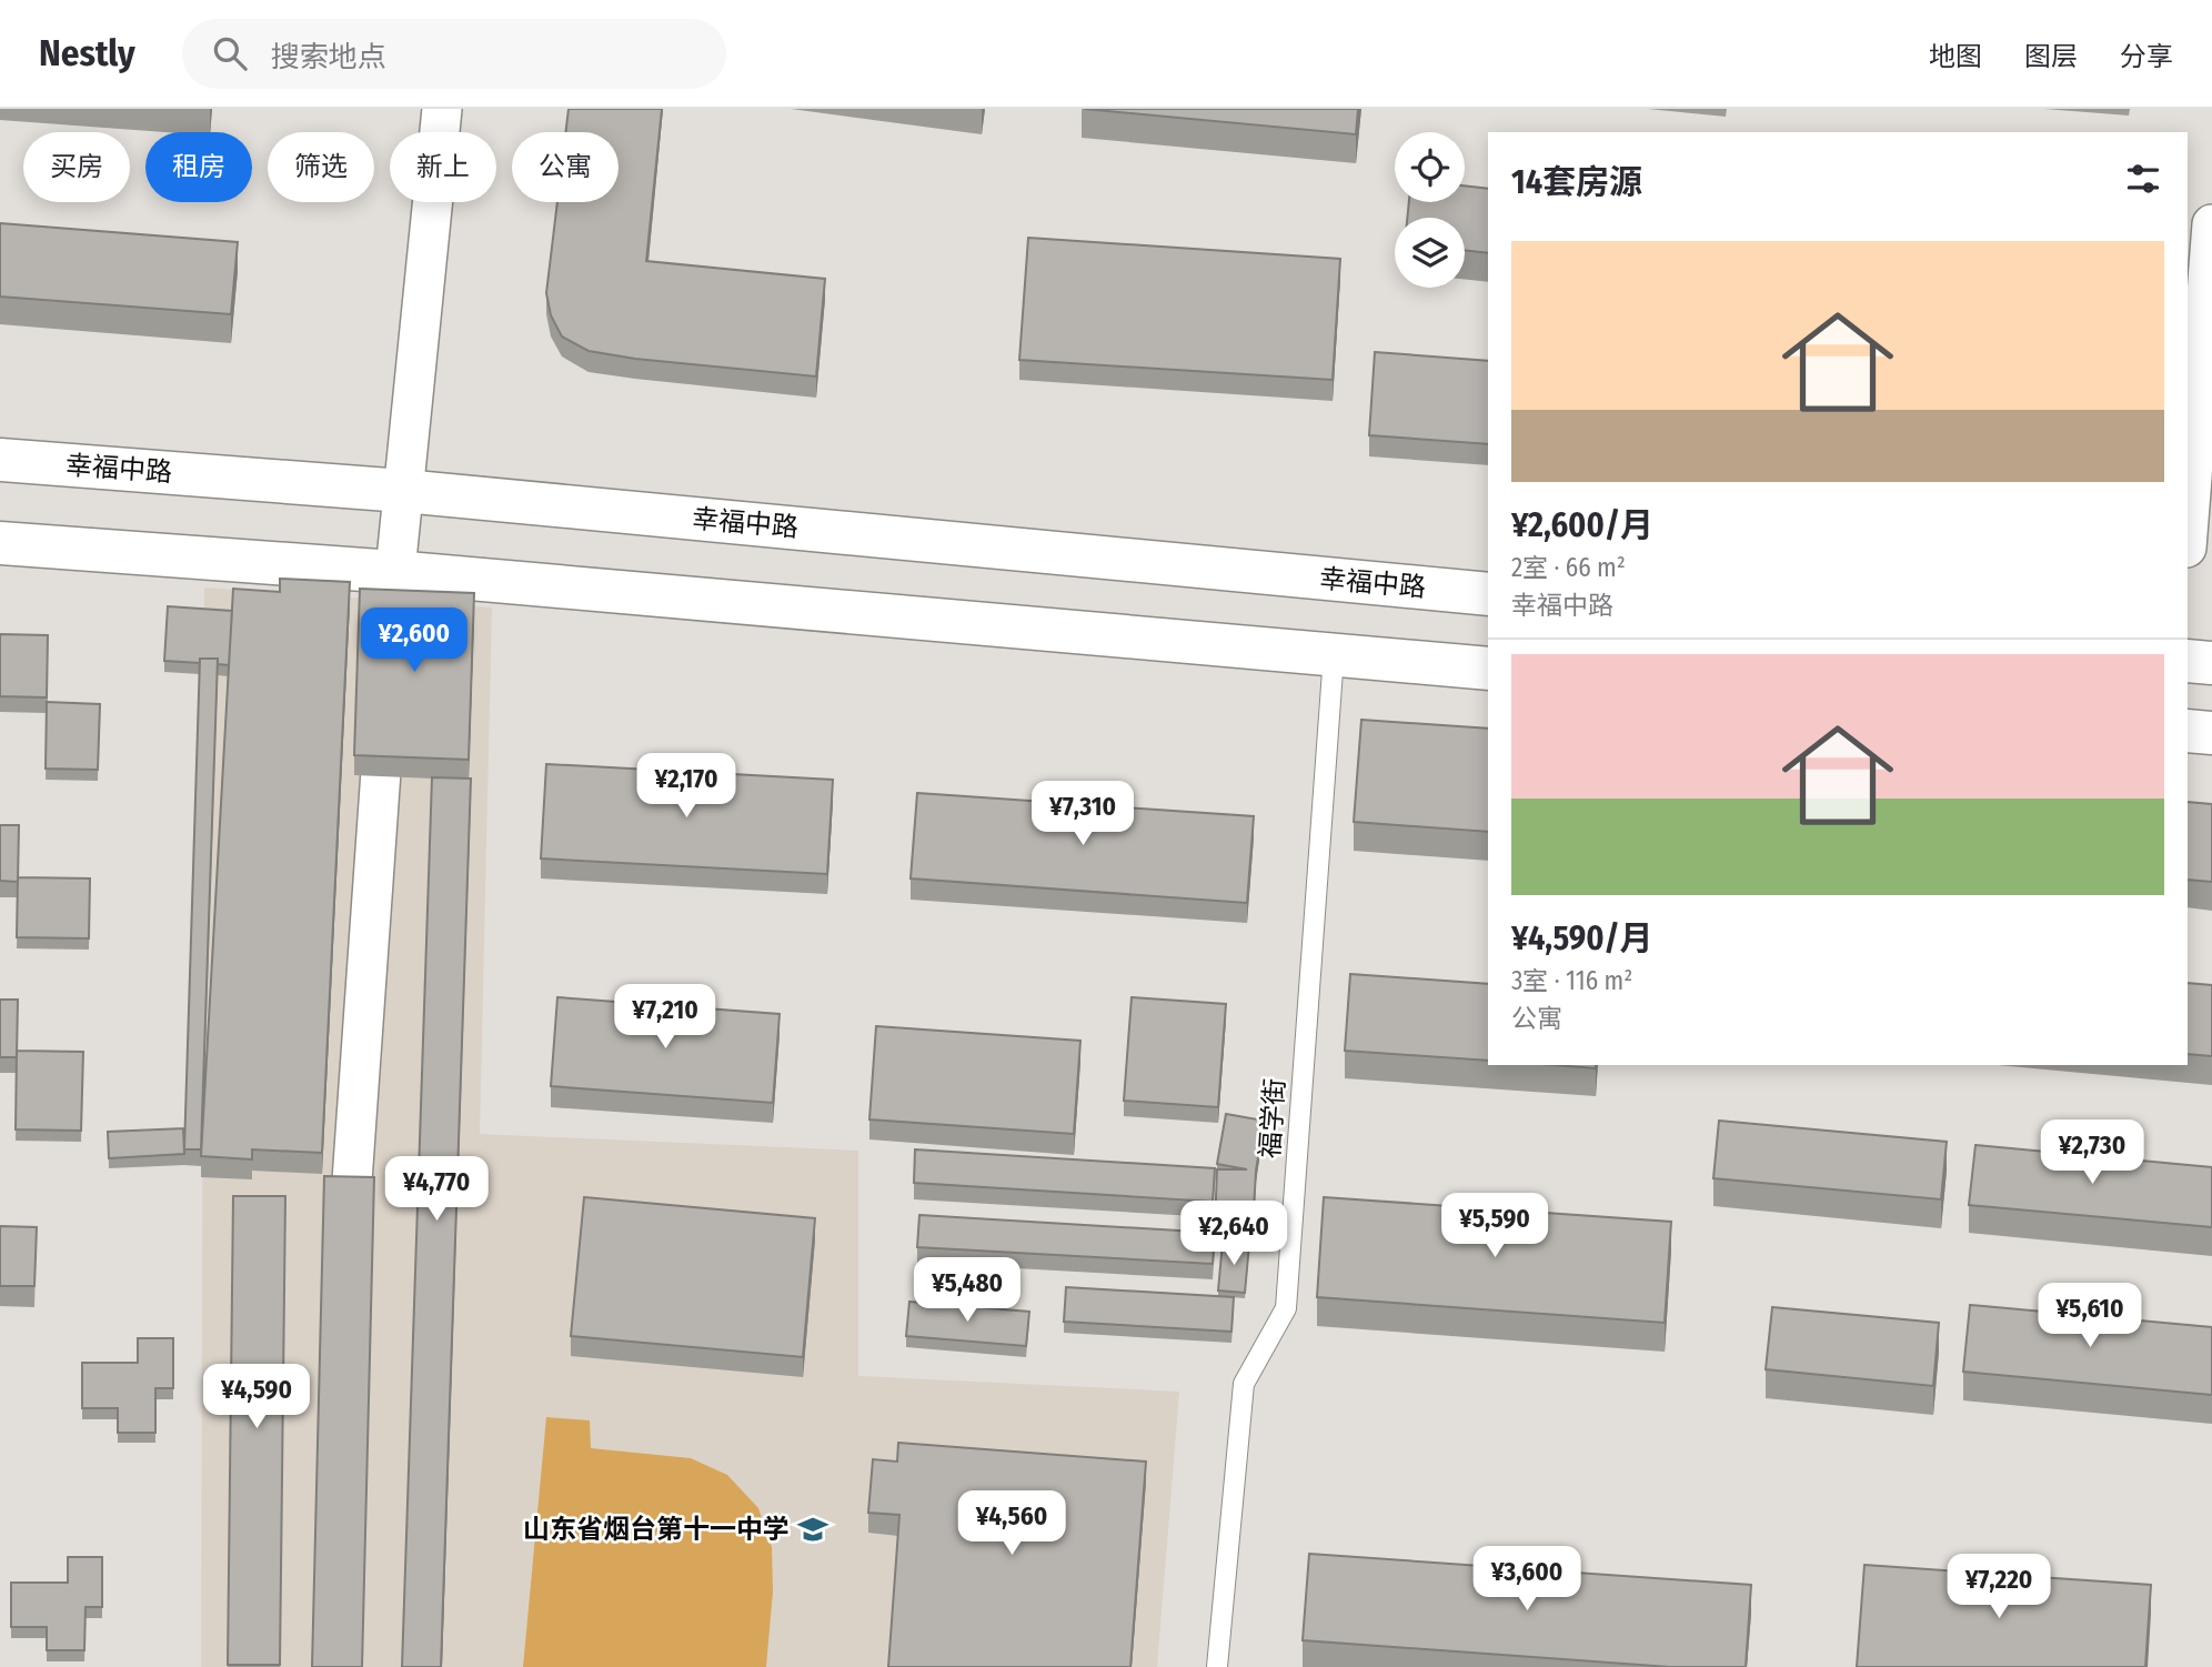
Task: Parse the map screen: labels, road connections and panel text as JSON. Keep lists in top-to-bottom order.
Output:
{
  "streets": {
    "main road": ["幸福中路"],
    "lane": ["福学街"]
  },
  "places": {
    "school or university": ["山东省烟台第十一中学"]
  },
  "page": {
    "header": "Nestly",
    "search": "搜索地点",
    "nav": ["地图", "图层", "分享"],
    "chip": [
      "买房",
      "租房",
      "筛选",
      "新上",
      "公寓"
    ],
    "heading": "14套房源",
    "list": [
      {
        "name": "¥2,600/月",
        "note": "2室 · 66 m² · 幸福中路"
      },
      {
        "name": "¥4,590/月",
        "note": "3室 · 116 m² · 公寓"
      }
    ],
    "price": [
      "¥2,600",
      "¥2,170",
      "¥7,310",
      "¥7,210",
      "¥2,730",
      "¥4,770",
      "¥5,590",
      "¥2,640",
      "¥5,480",
      "¥5,610",
      "¥4,590",
      "¥4,560",
      "¥3,600",
      "¥7,220"
    ]
  }
}
